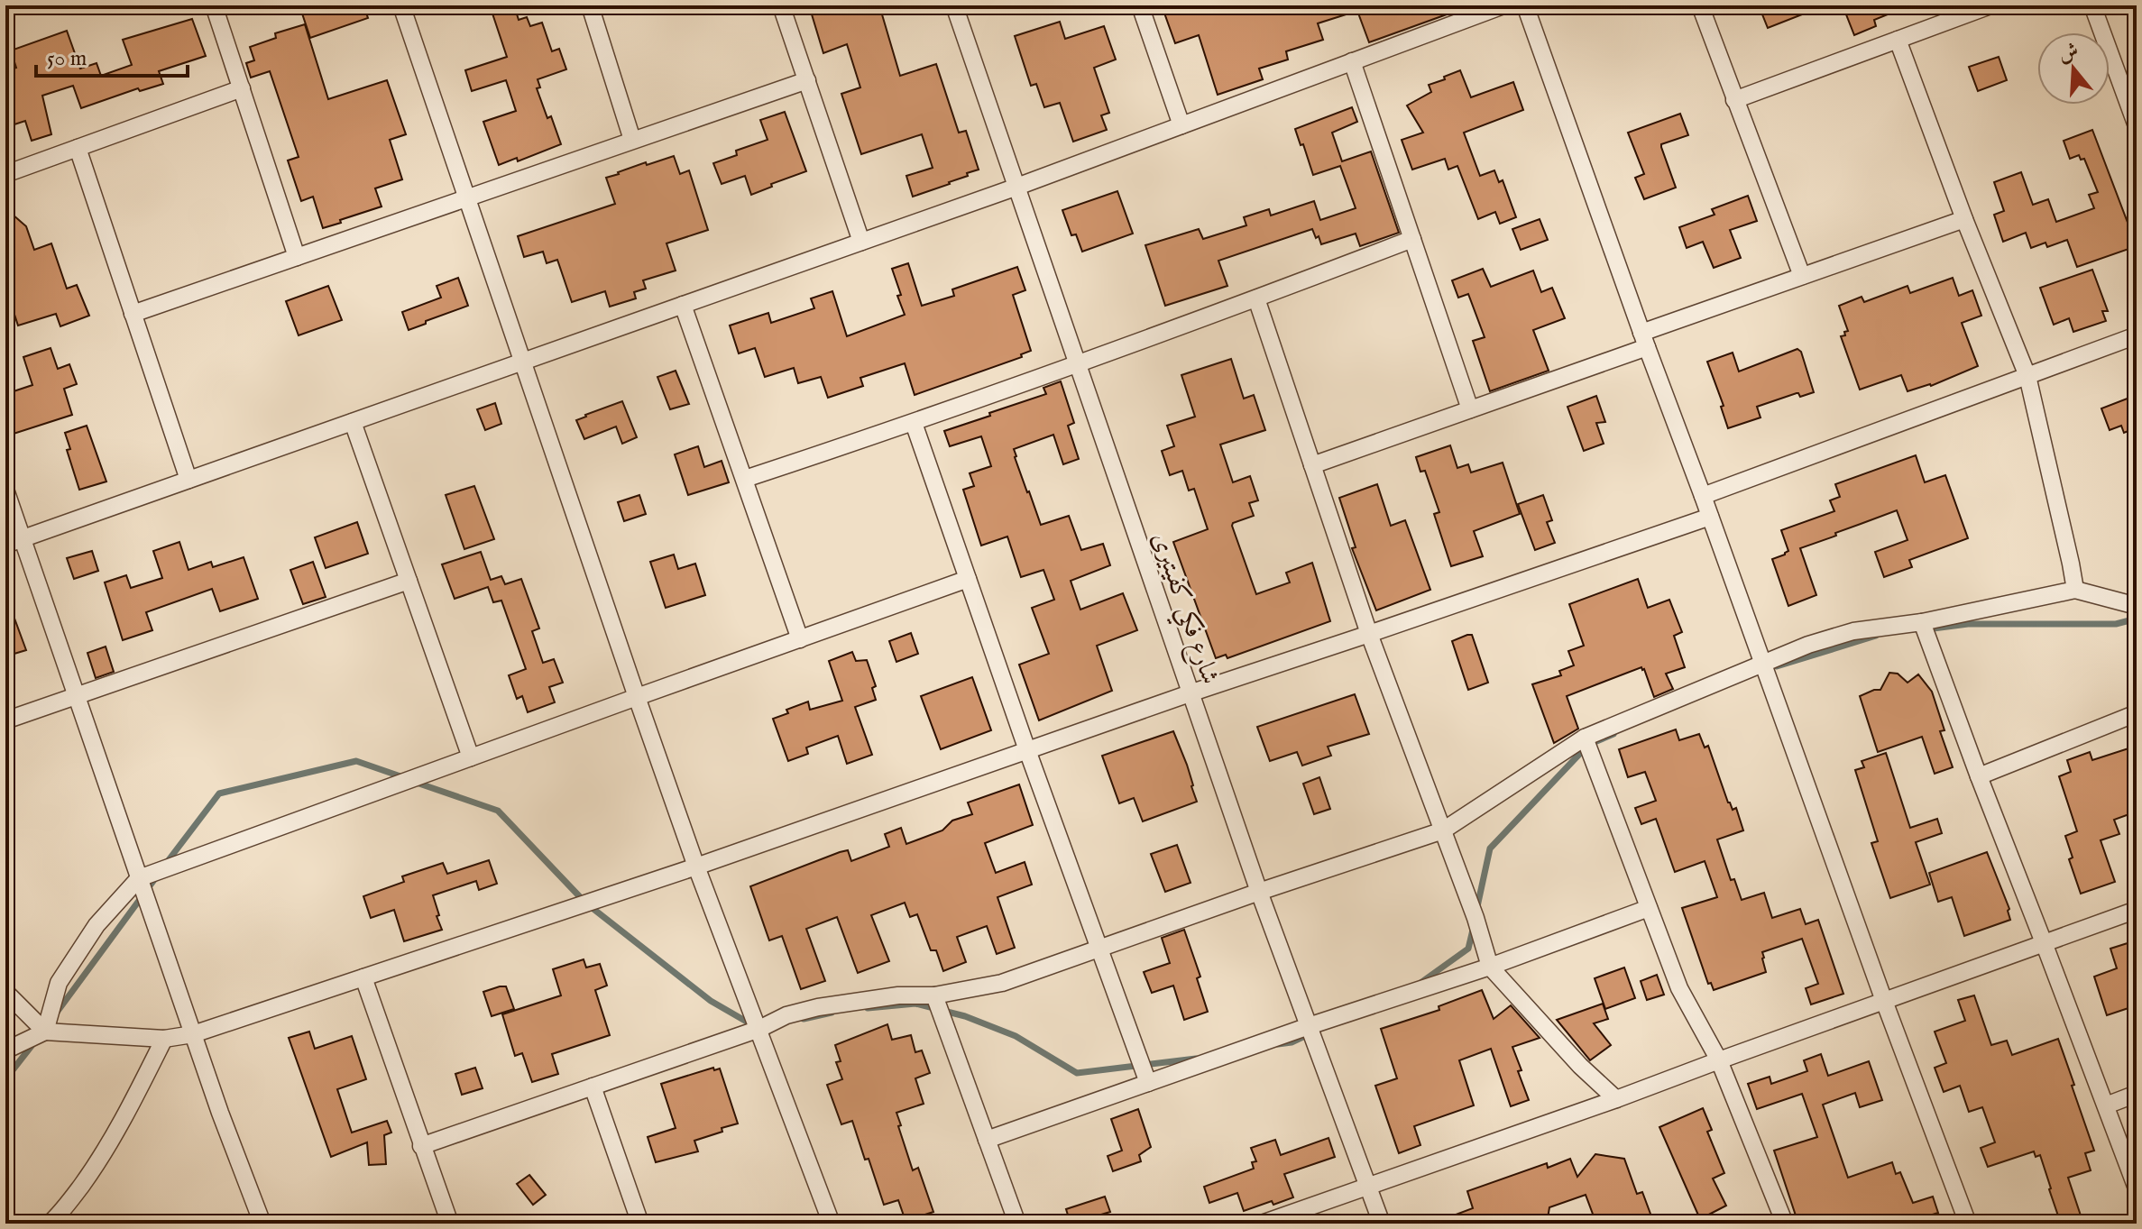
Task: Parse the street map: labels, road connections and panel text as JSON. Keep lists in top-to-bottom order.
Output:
{
  "streets": {
    "street": ["شارع فكي كفيتيرى"]
  },
  "scale_bar": "50 m",
  "north": "top"
}
